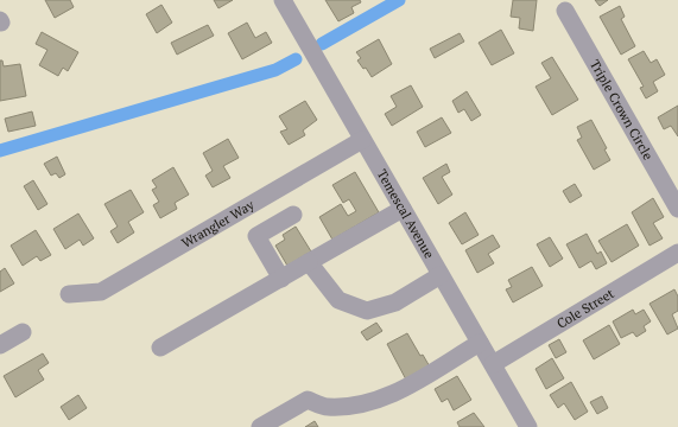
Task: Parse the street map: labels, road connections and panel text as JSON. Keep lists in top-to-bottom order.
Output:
{
  "streets": {
    "street": [
      "Triple Crown Circle",
      "Temescal Avenue",
      "Wrangler Way",
      "Cole Street"
    ]
  },
  "crossings": [
    ["Temescal Avenue", "Wrangler Way"],
    ["Temescal Avenue", "Cole Street"]
  ]
}
